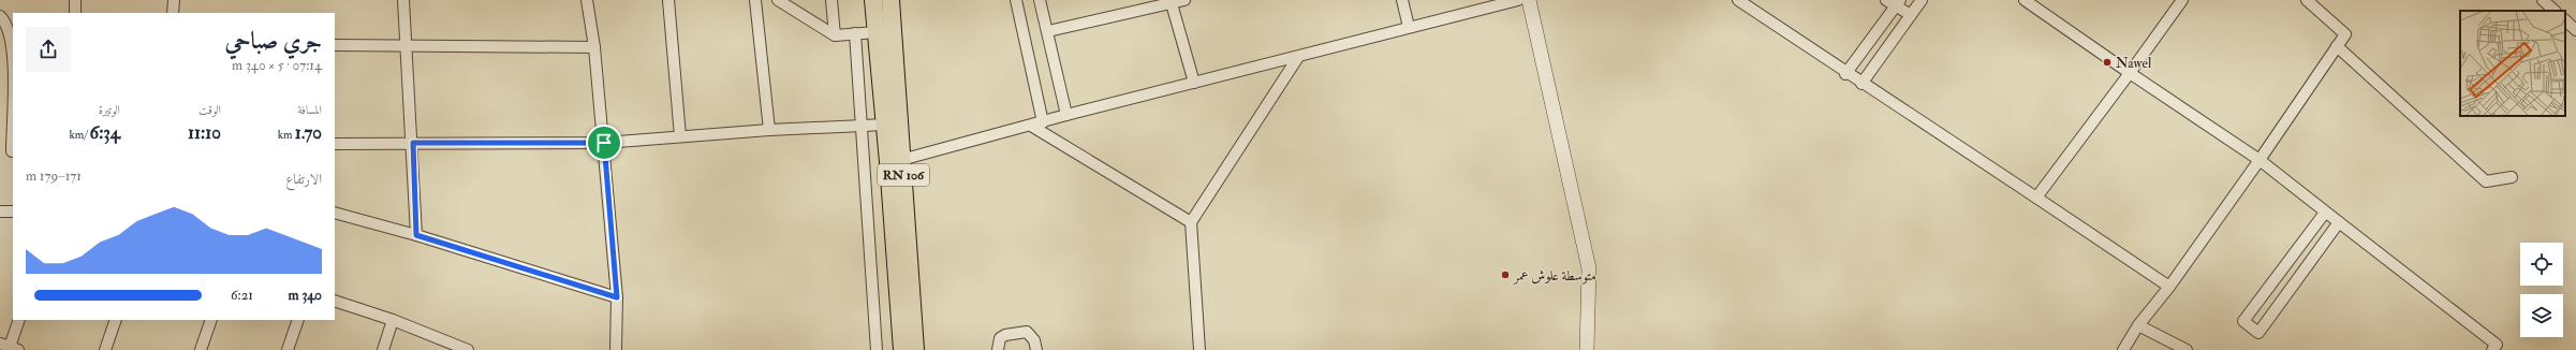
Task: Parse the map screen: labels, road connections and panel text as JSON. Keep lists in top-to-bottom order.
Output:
{
  "streets": {
    "main road": ["RN 106"]
  },
  "places": ["Nawel", "متوسطة علوش عمر"],
  "page": {
    "heading": ["جري صباحي", "07:14 · 5 × 340 m"],
    "stats": [
      ["المسافة", "1.70 km"],
      ["الوقت", "11:10"],
      ["الوتيرة", "6:34 /km"]
    ],
    "chart": ["الارتفاع", "171–179 m"],
    "list": [
      {
        "name": "340 m",
        "note": "6:21"
      }
    ]
  }
}
